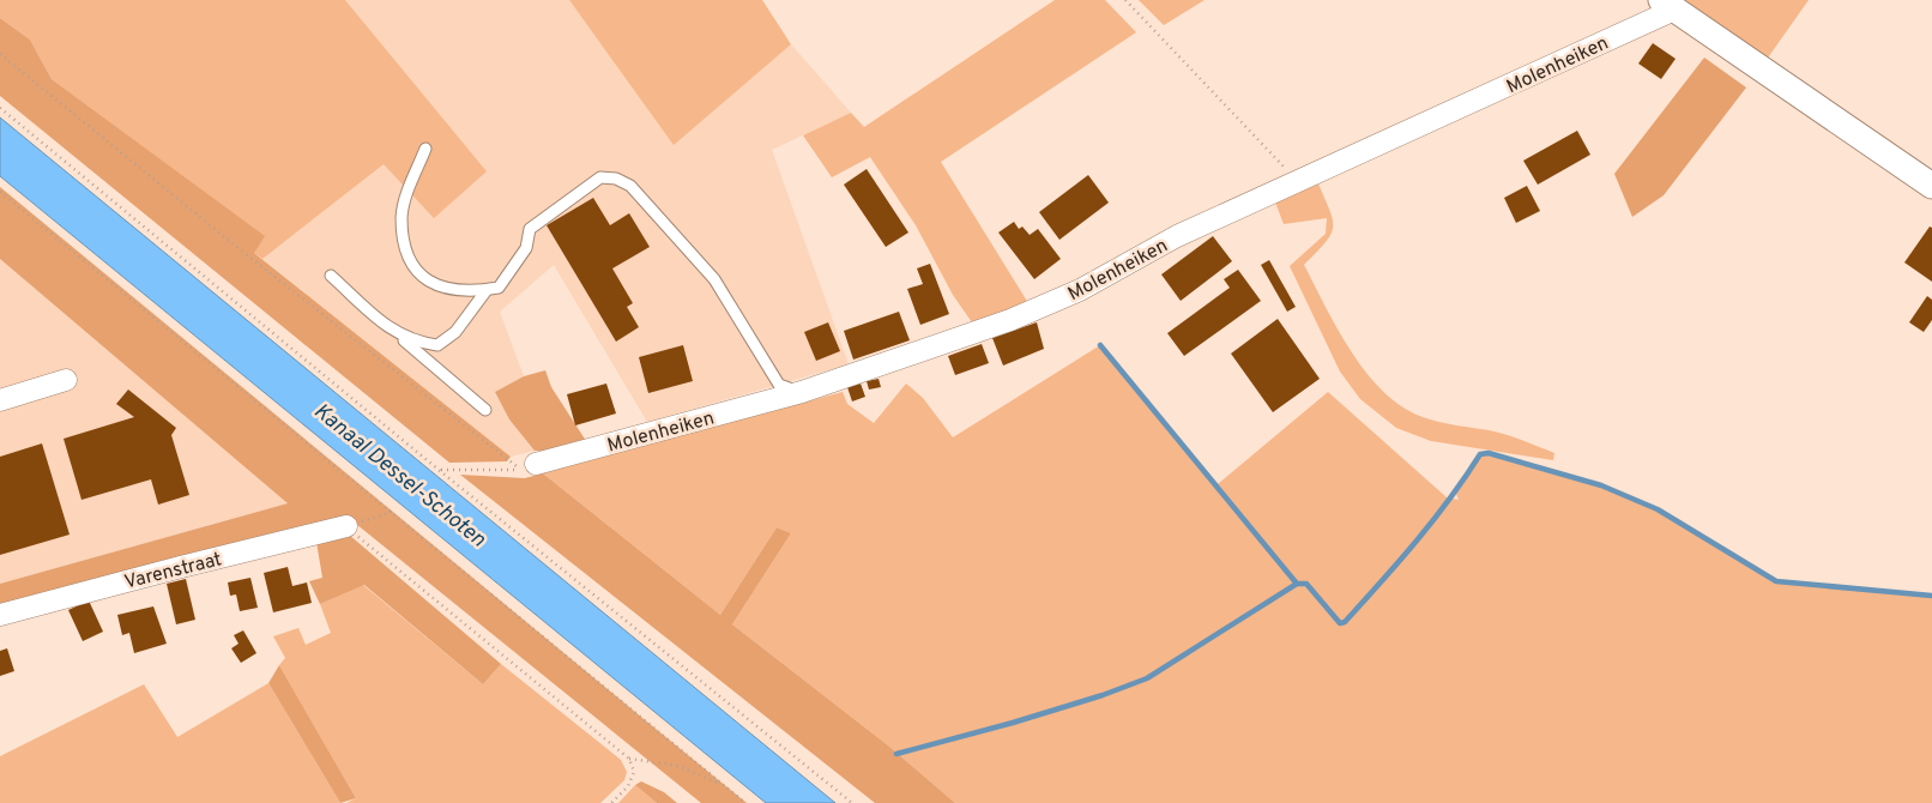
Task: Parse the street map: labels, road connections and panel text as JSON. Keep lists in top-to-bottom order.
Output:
{
  "streets": {
    "street": ["Molenheiken", "Varenstraat"]
  },
  "water": ["Kanaal Dessel-Schoten"]
}
